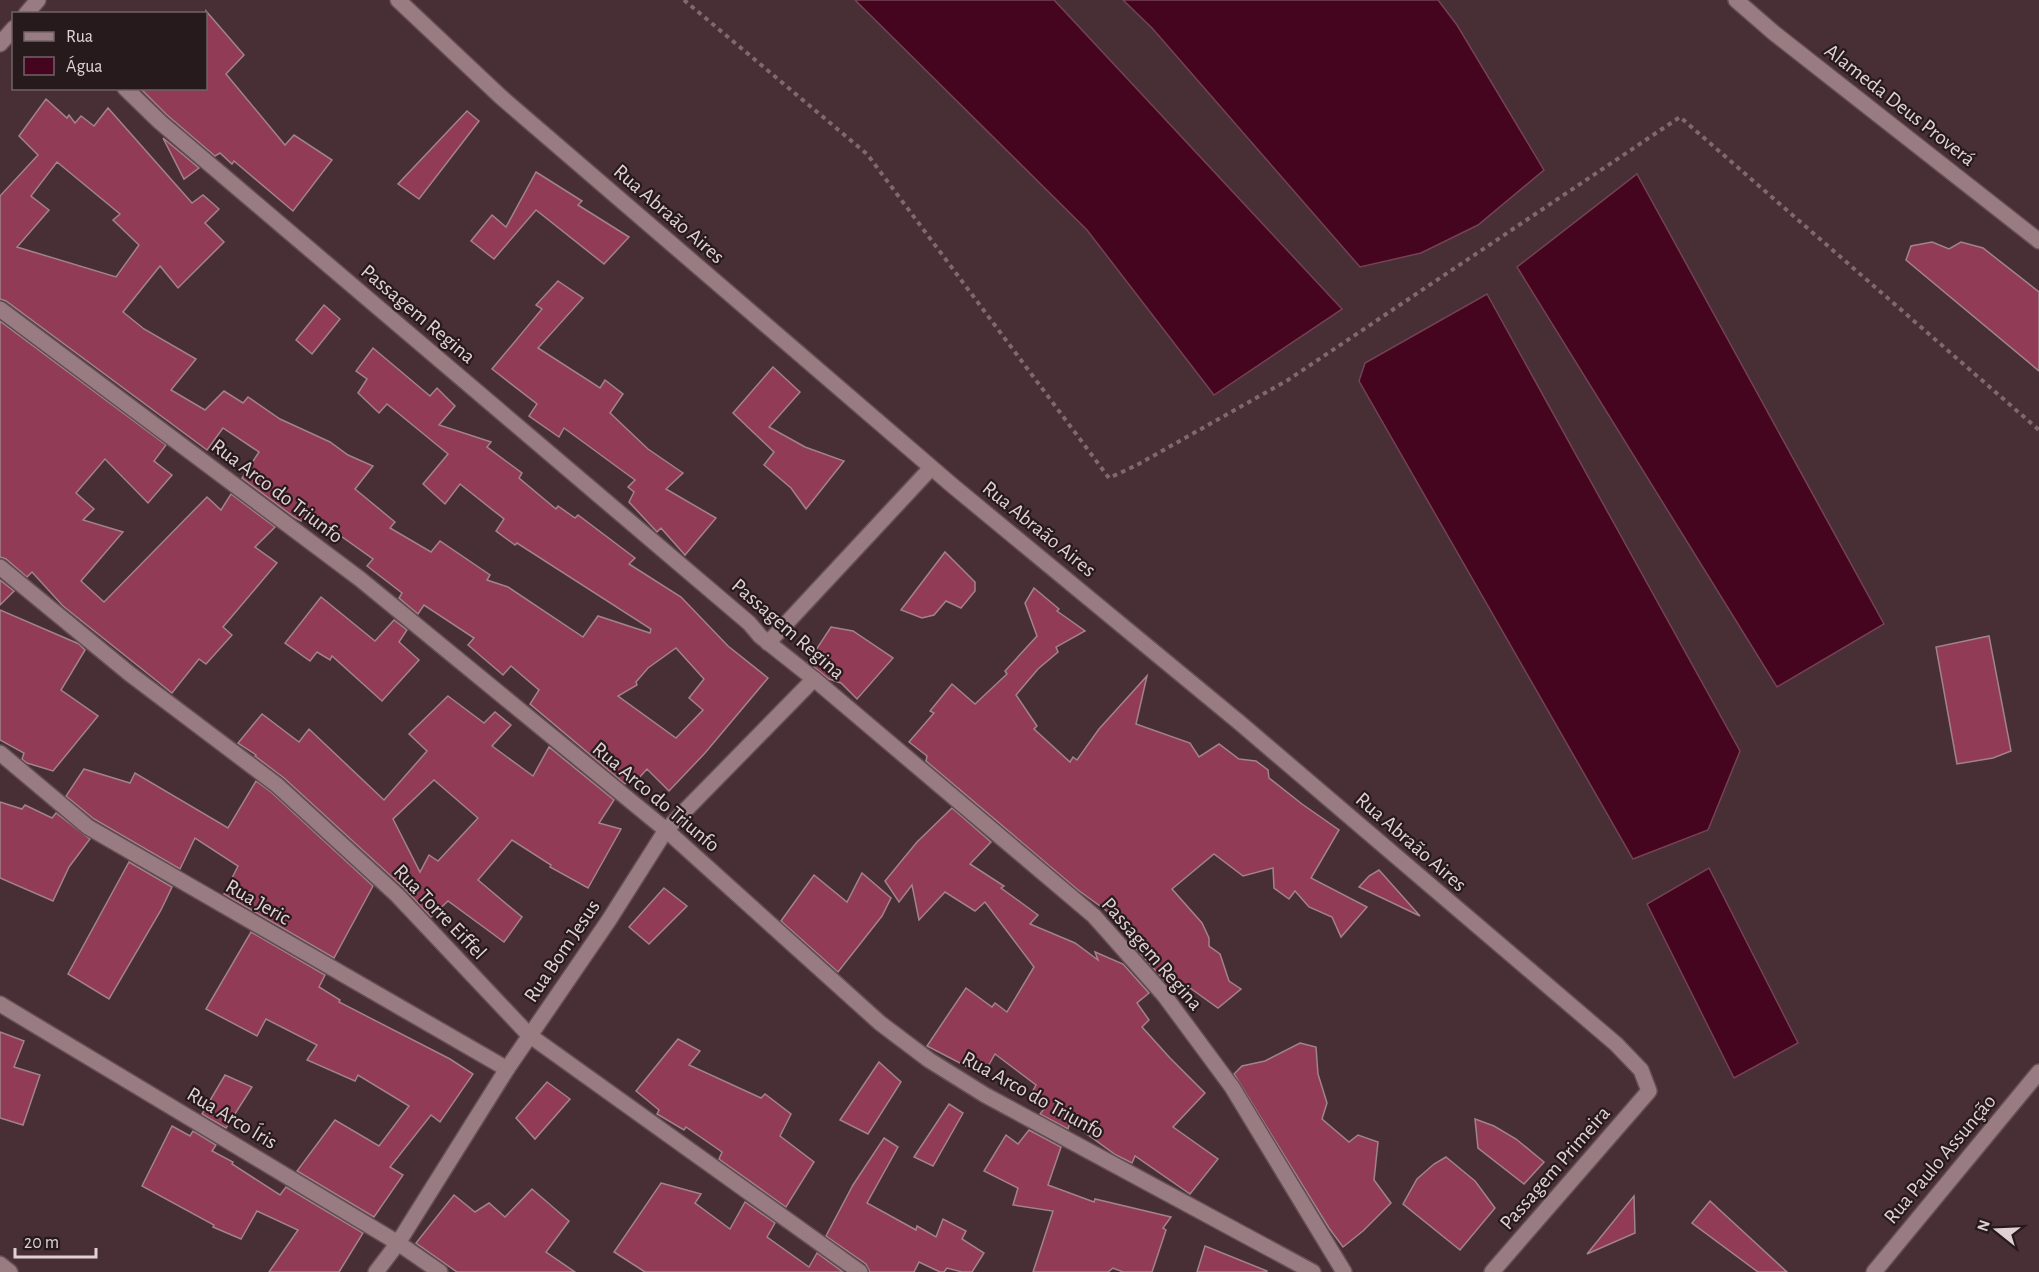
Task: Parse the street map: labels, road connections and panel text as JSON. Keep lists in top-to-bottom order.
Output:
{
  "streets": {
    "street": [
      "Alameda Deus Proverá",
      "Rua Abraão Aires",
      "Passagem Regina",
      "Rua Arco do Triunfo",
      "Rua Jeric",
      "Rua Torre Eiffel",
      "Rua Bom Jesus",
      "Rua Arco Íris",
      "Rua Paulo Assunção",
      "Passagem Primeira"
    ]
  },
  "crossings": [
    ["Rua Abraão Aires", "Passagem Primeira"],
    ["Passagem Regina", "Rua Bom Jesus"],
    ["Rua Arco do Triunfo", "Rua Bom Jesus"],
    ["Rua Jeric", "Rua Bom Jesus"],
    ["Rua Torre Eiffel", "Rua Bom Jesus"],
    ["Rua Bom Jesus", "Rua Arco Íris"]
  ],
  "legend": ["Rua", "Água"],
  "scale_bar": "20 m",
  "north": "left"
}
